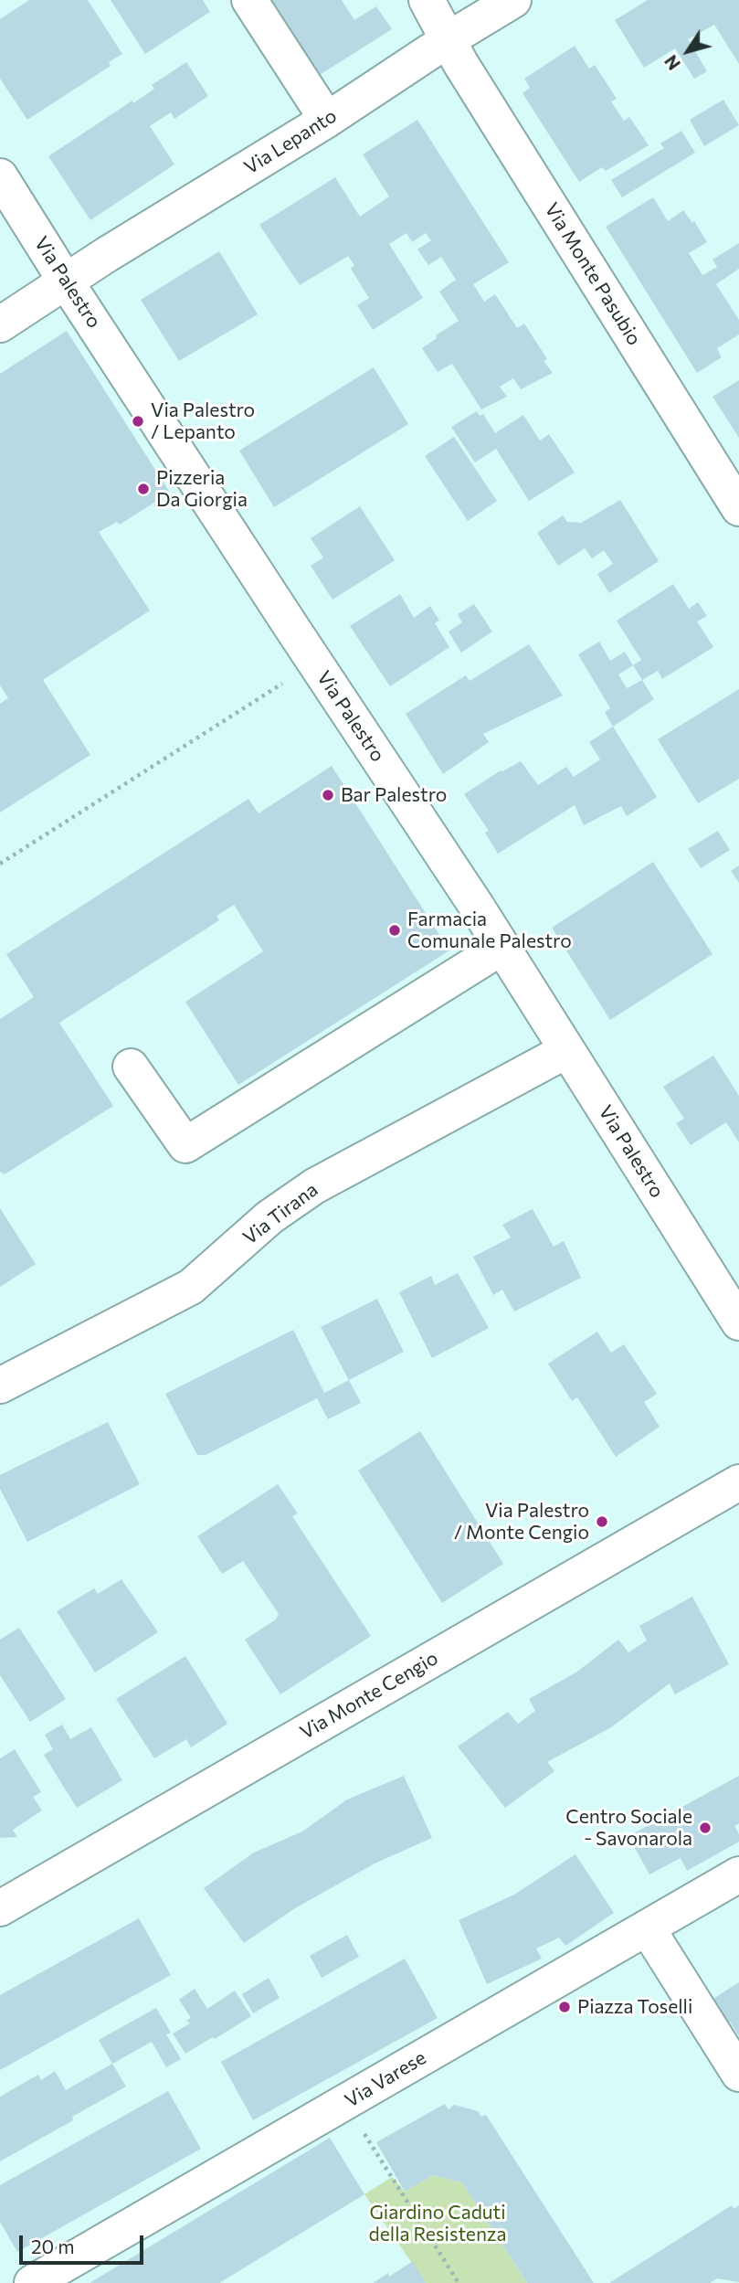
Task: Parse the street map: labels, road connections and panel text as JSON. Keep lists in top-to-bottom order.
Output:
{
  "streets": {
    "street": [
      "Via Lepanto",
      "Via Monte Pasubio",
      "Via Palestro",
      "Via Tirana",
      "Via Monte Cengio",
      "Via Varese"
    ]
  },
  "crossings": [
    ["Via Lepanto", "Via Monte Pasubio"],
    ["Via Lepanto", "Via Palestro"],
    ["Via Palestro", "Via Tirana"]
  ],
  "parks": ["Giardino Caduti della Resistenza"],
  "places": [
    "Via Palestro / Lepanto",
    "Pizzeria Da Giorgia",
    "Bar Palestro",
    "Farmacia Comunale Palestro",
    "Via Palestro / Monte Cengio",
    "Centro Sociale - Savonarola",
    "Piazza Toselli"
  ],
  "scale_bar": "20 m",
  "north": "bottom left"
}
